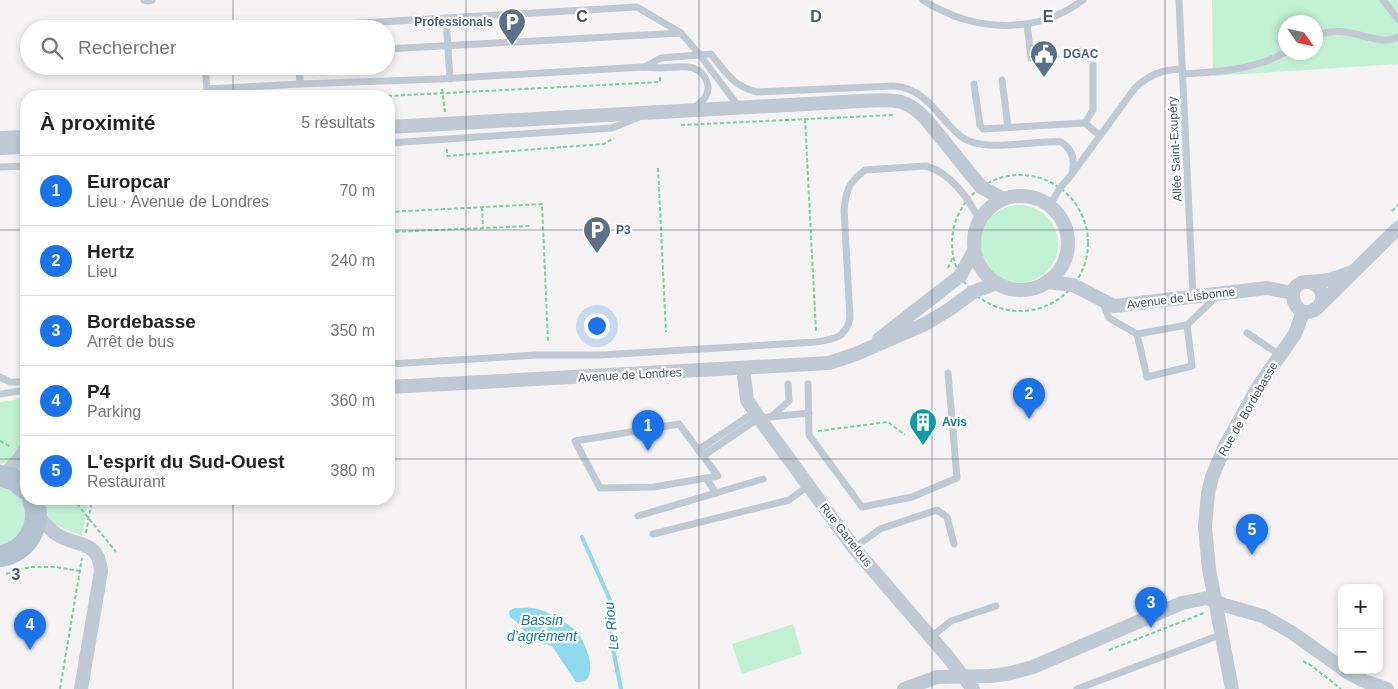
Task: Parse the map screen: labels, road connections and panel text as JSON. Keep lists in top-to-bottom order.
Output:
{
  "streets": {
    "street": [
      "Avenue de Lisbonne",
      "Avenue de Londres",
      "Rue de Bordebasse",
      "Rue Ganelous"
    ],
    "lane": ["Allée Saint-Exupéry"]
  },
  "crossings": [
    ["Allée Saint-Exupéry", "Avenue de Lisbonne"],
    ["Avenue de Lisbonne", "Avenue de Londres"],
    ["Avenue de Lisbonne", "Rue de Bordebasse"],
    ["Avenue de Londres", "Rue Ganelous"]
  ],
  "water": ["Bassin d’agrément", "Le Riou"],
  "places": {
    "parking": ["Professionals", "P3"],
    "public building": ["DGAC"],
    "building": ["Avis"]
  },
  "north": "bottom right",
  "page": {
    "search": "Rechercher",
    "heading": ["À proximité", "5 résultats"],
    "list": [
      {
        "mark": "1",
        "name": "Europcar",
        "note": "Lieu · Avenue de Londres",
        "value": "70 m"
      },
      {
        "mark": "2",
        "name": "Hertz",
        "note": "Lieu",
        "value": "240 m"
      },
      {
        "mark": "3",
        "name": "Bordebasse",
        "note": "Arrêt de bus",
        "value": "350 m"
      },
      {
        "mark": "4",
        "name": "P4",
        "note": "Parking",
        "value": "360 m"
      },
      {
        "mark": "5",
        "name": "L'esprit du Sud-Ouest",
        "note": "Restaurant",
        "value": "380 m"
      }
    ],
    "pins": [
      "2",
      "1",
      "5",
      "3",
      "4"
    ],
    "map_buttons": ["+", "−"]
  },
  "grid": {
    "columns": ["C", "D", "E"],
    "rows": ["3"]
  }
}
